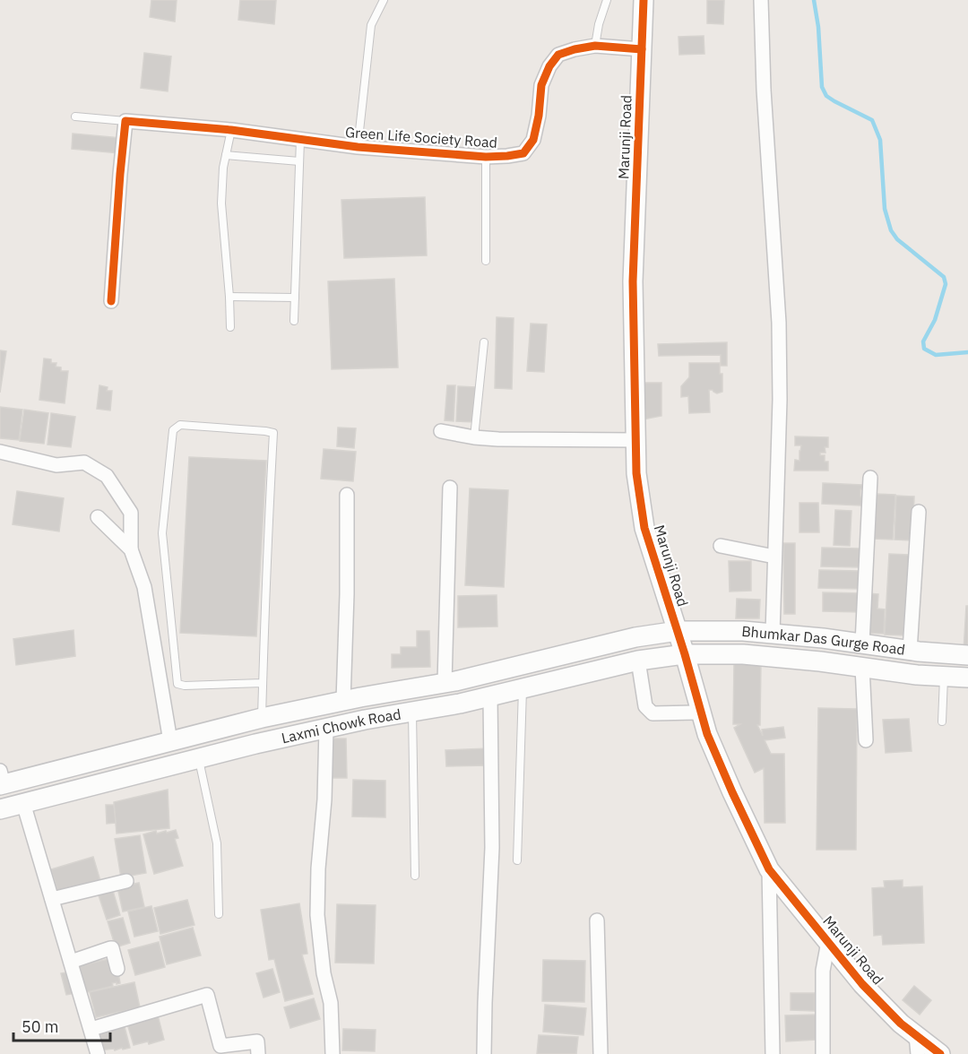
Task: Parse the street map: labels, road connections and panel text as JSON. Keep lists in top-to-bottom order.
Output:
{
  "streets": {
    "main road": ["Marunji Road", "Bhumkar Das Gurge Road", "Laxmi Chowk Road"],
    "street": ["Green Life Society Road"]
  },
  "crossings": [
    ["Green Life Society Road", "Marunji Road"],
    ["Marunji Road", "Bhumkar Das Gurge Road"],
    ["Marunji Road", "Laxmi Chowk Road"],
    ["Bhumkar Das Gurge Road", "Laxmi Chowk Road"]
  ],
  "scale_bar": "50 m"
}
